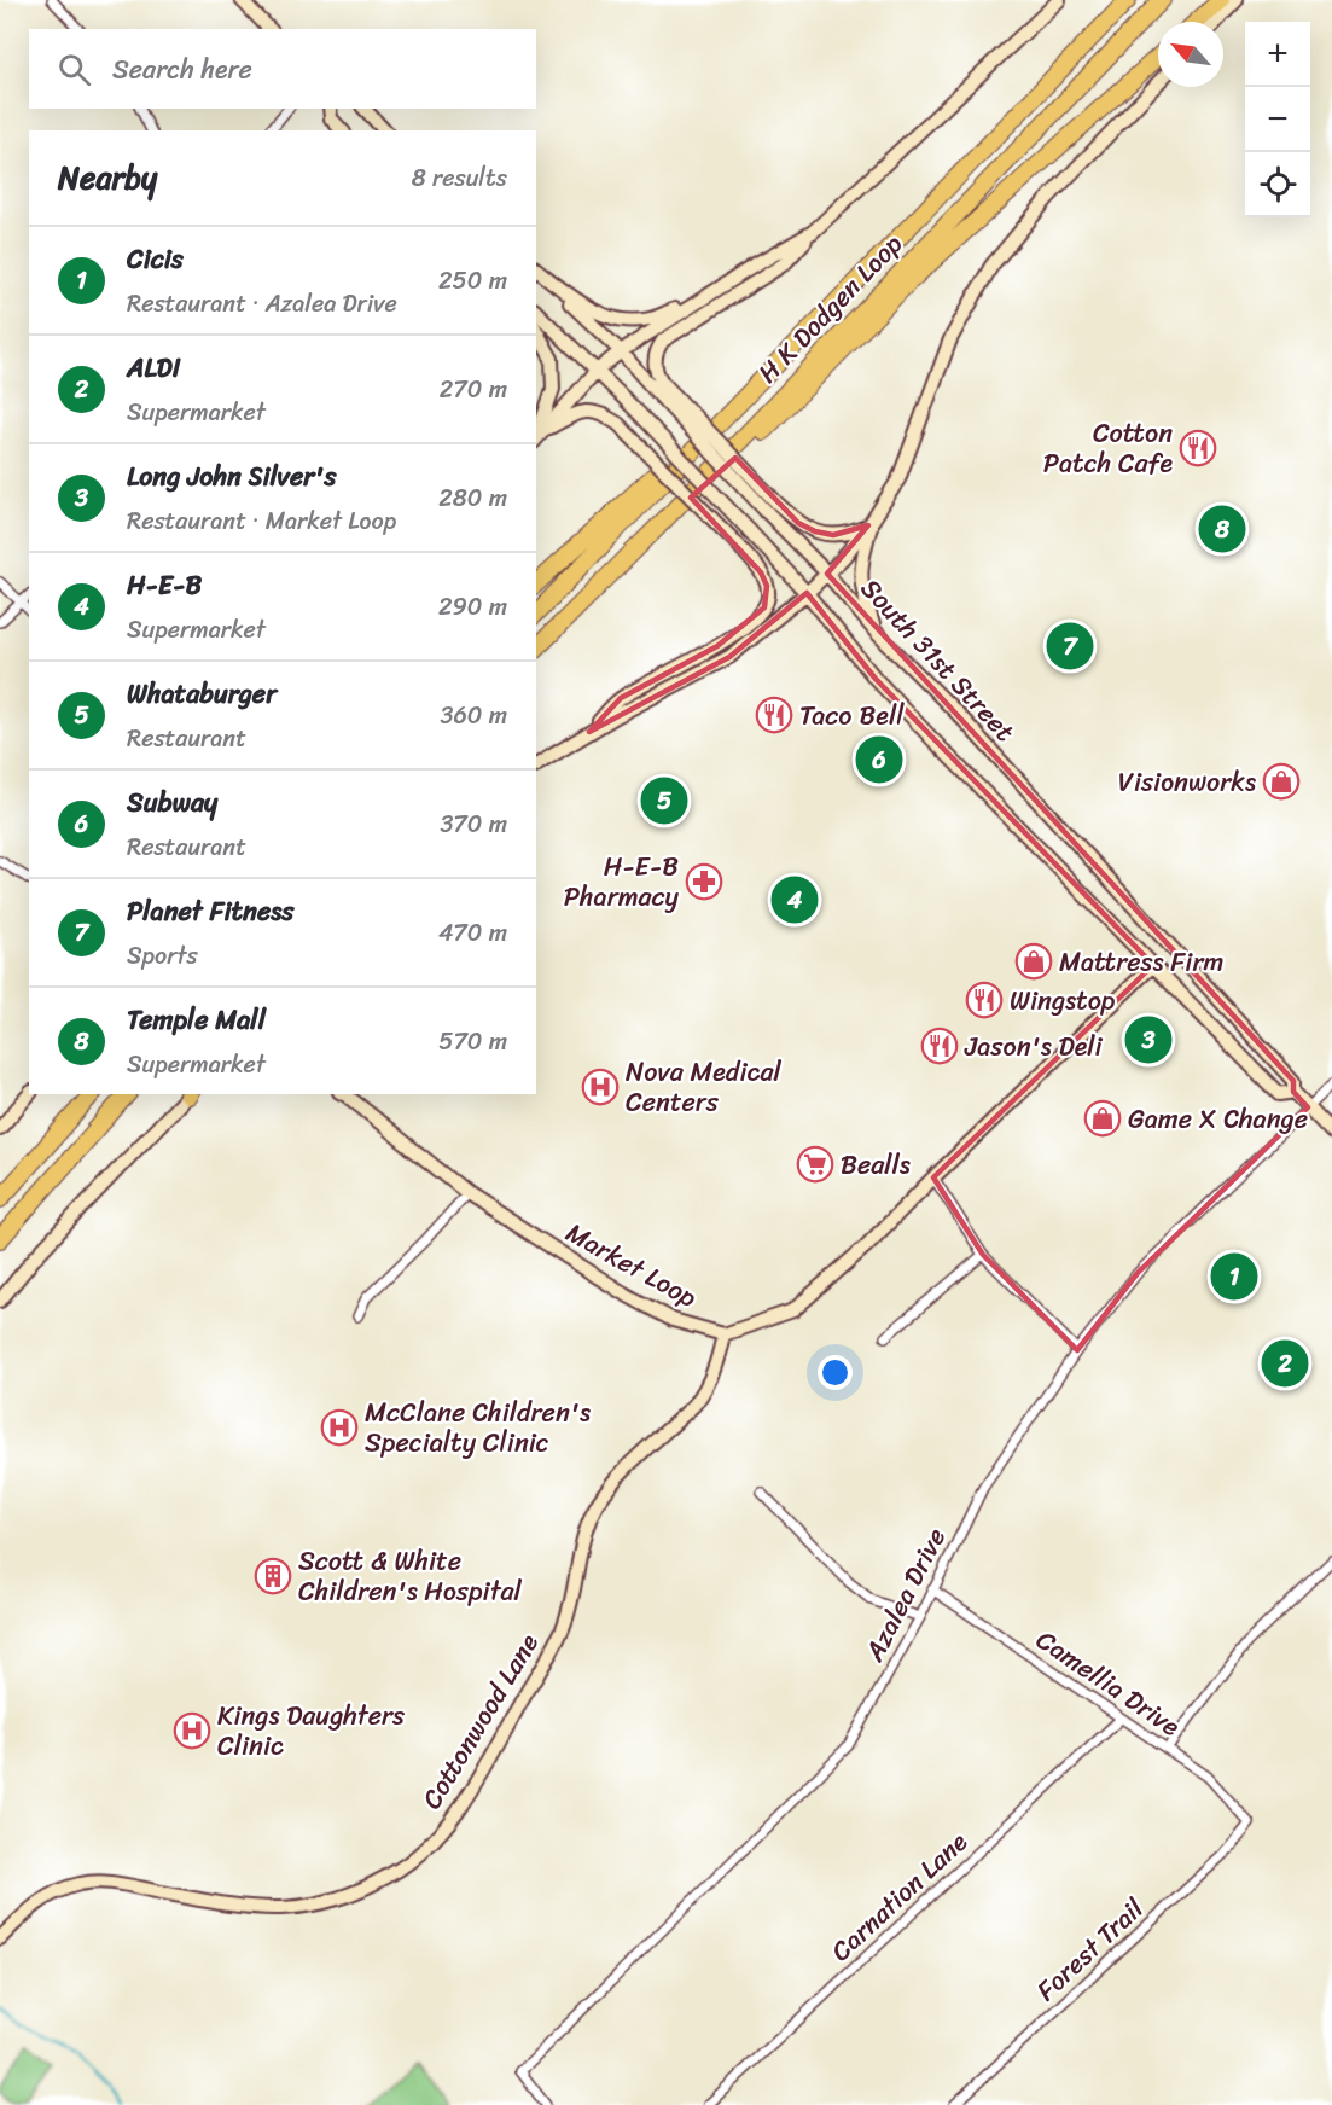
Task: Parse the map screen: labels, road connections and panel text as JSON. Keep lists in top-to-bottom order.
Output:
{
  "streets": {
    "highway": ["H K Dodgen Loop"],
    "main road": ["South 31st Street", "Market Loop", "Cottonwood Lane"],
    "street": [
      "Azalea Drive",
      "Camellia Drive",
      "Carnation Lane",
      "Forest Trail"
    ]
  },
  "crossings": [
    ["South 31st Street", "Azalea Drive"],
    ["Market Loop", "Cottonwood Lane"],
    ["Azalea Drive", "Camellia Drive"],
    ["Camellia Drive", "Carnation Lane"],
    ["Camellia Drive", "Forest Trail"]
  ],
  "places": {
    "restaurant": [
      "Cotton Patch Cafe",
      "Taco Bell",
      "Wingstop",
      "Jason's Deli"
    ],
    "shop": ["Visionworks", "Mattress Firm", "Game X Change"],
    "pharmacy": ["H-E-B Pharmacy"],
    "hospital": ["Nova Medical Centers", "McClane Children's Specialty Clinic", "Kings Daughters Clinic"],
    "supermarket": ["Bealls"],
    "building": ["Scott & White Children's Hospital"]
  },
  "north": "top left",
  "page": {
    "map_buttons": ["+", "−"],
    "search": "Search here",
    "heading": ["Nearby", "8 results"],
    "list": [
      {
        "mark": "1",
        "name": "Cicis",
        "note": "Restaurant · Azalea Drive",
        "value": "250 m"
      },
      {
        "mark": "2",
        "name": "ALDI",
        "note": "Supermarket",
        "value": "270 m"
      },
      {
        "mark": "3",
        "name": "Long John Silver's",
        "note": "Restaurant · Market Loop",
        "value": "280 m"
      },
      {
        "mark": "4",
        "name": "H-E-B",
        "note": "Supermarket",
        "value": "290 m"
      },
      {
        "mark": "5",
        "name": "Whataburger",
        "note": "Restaurant",
        "value": "360 m"
      },
      {
        "mark": "6",
        "name": "Subway",
        "note": "Restaurant",
        "value": "370 m"
      },
      {
        "mark": "7",
        "name": "Planet Fitness",
        "note": "Sports",
        "value": "470 m"
      },
      {
        "mark": "8",
        "name": "Temple Mall",
        "note": "Supermarket",
        "value": "570 m"
      }
    ],
    "pins": [
      "8",
      "7",
      "6",
      "5",
      "4",
      "3",
      "1",
      "2"
    ]
  }
}
